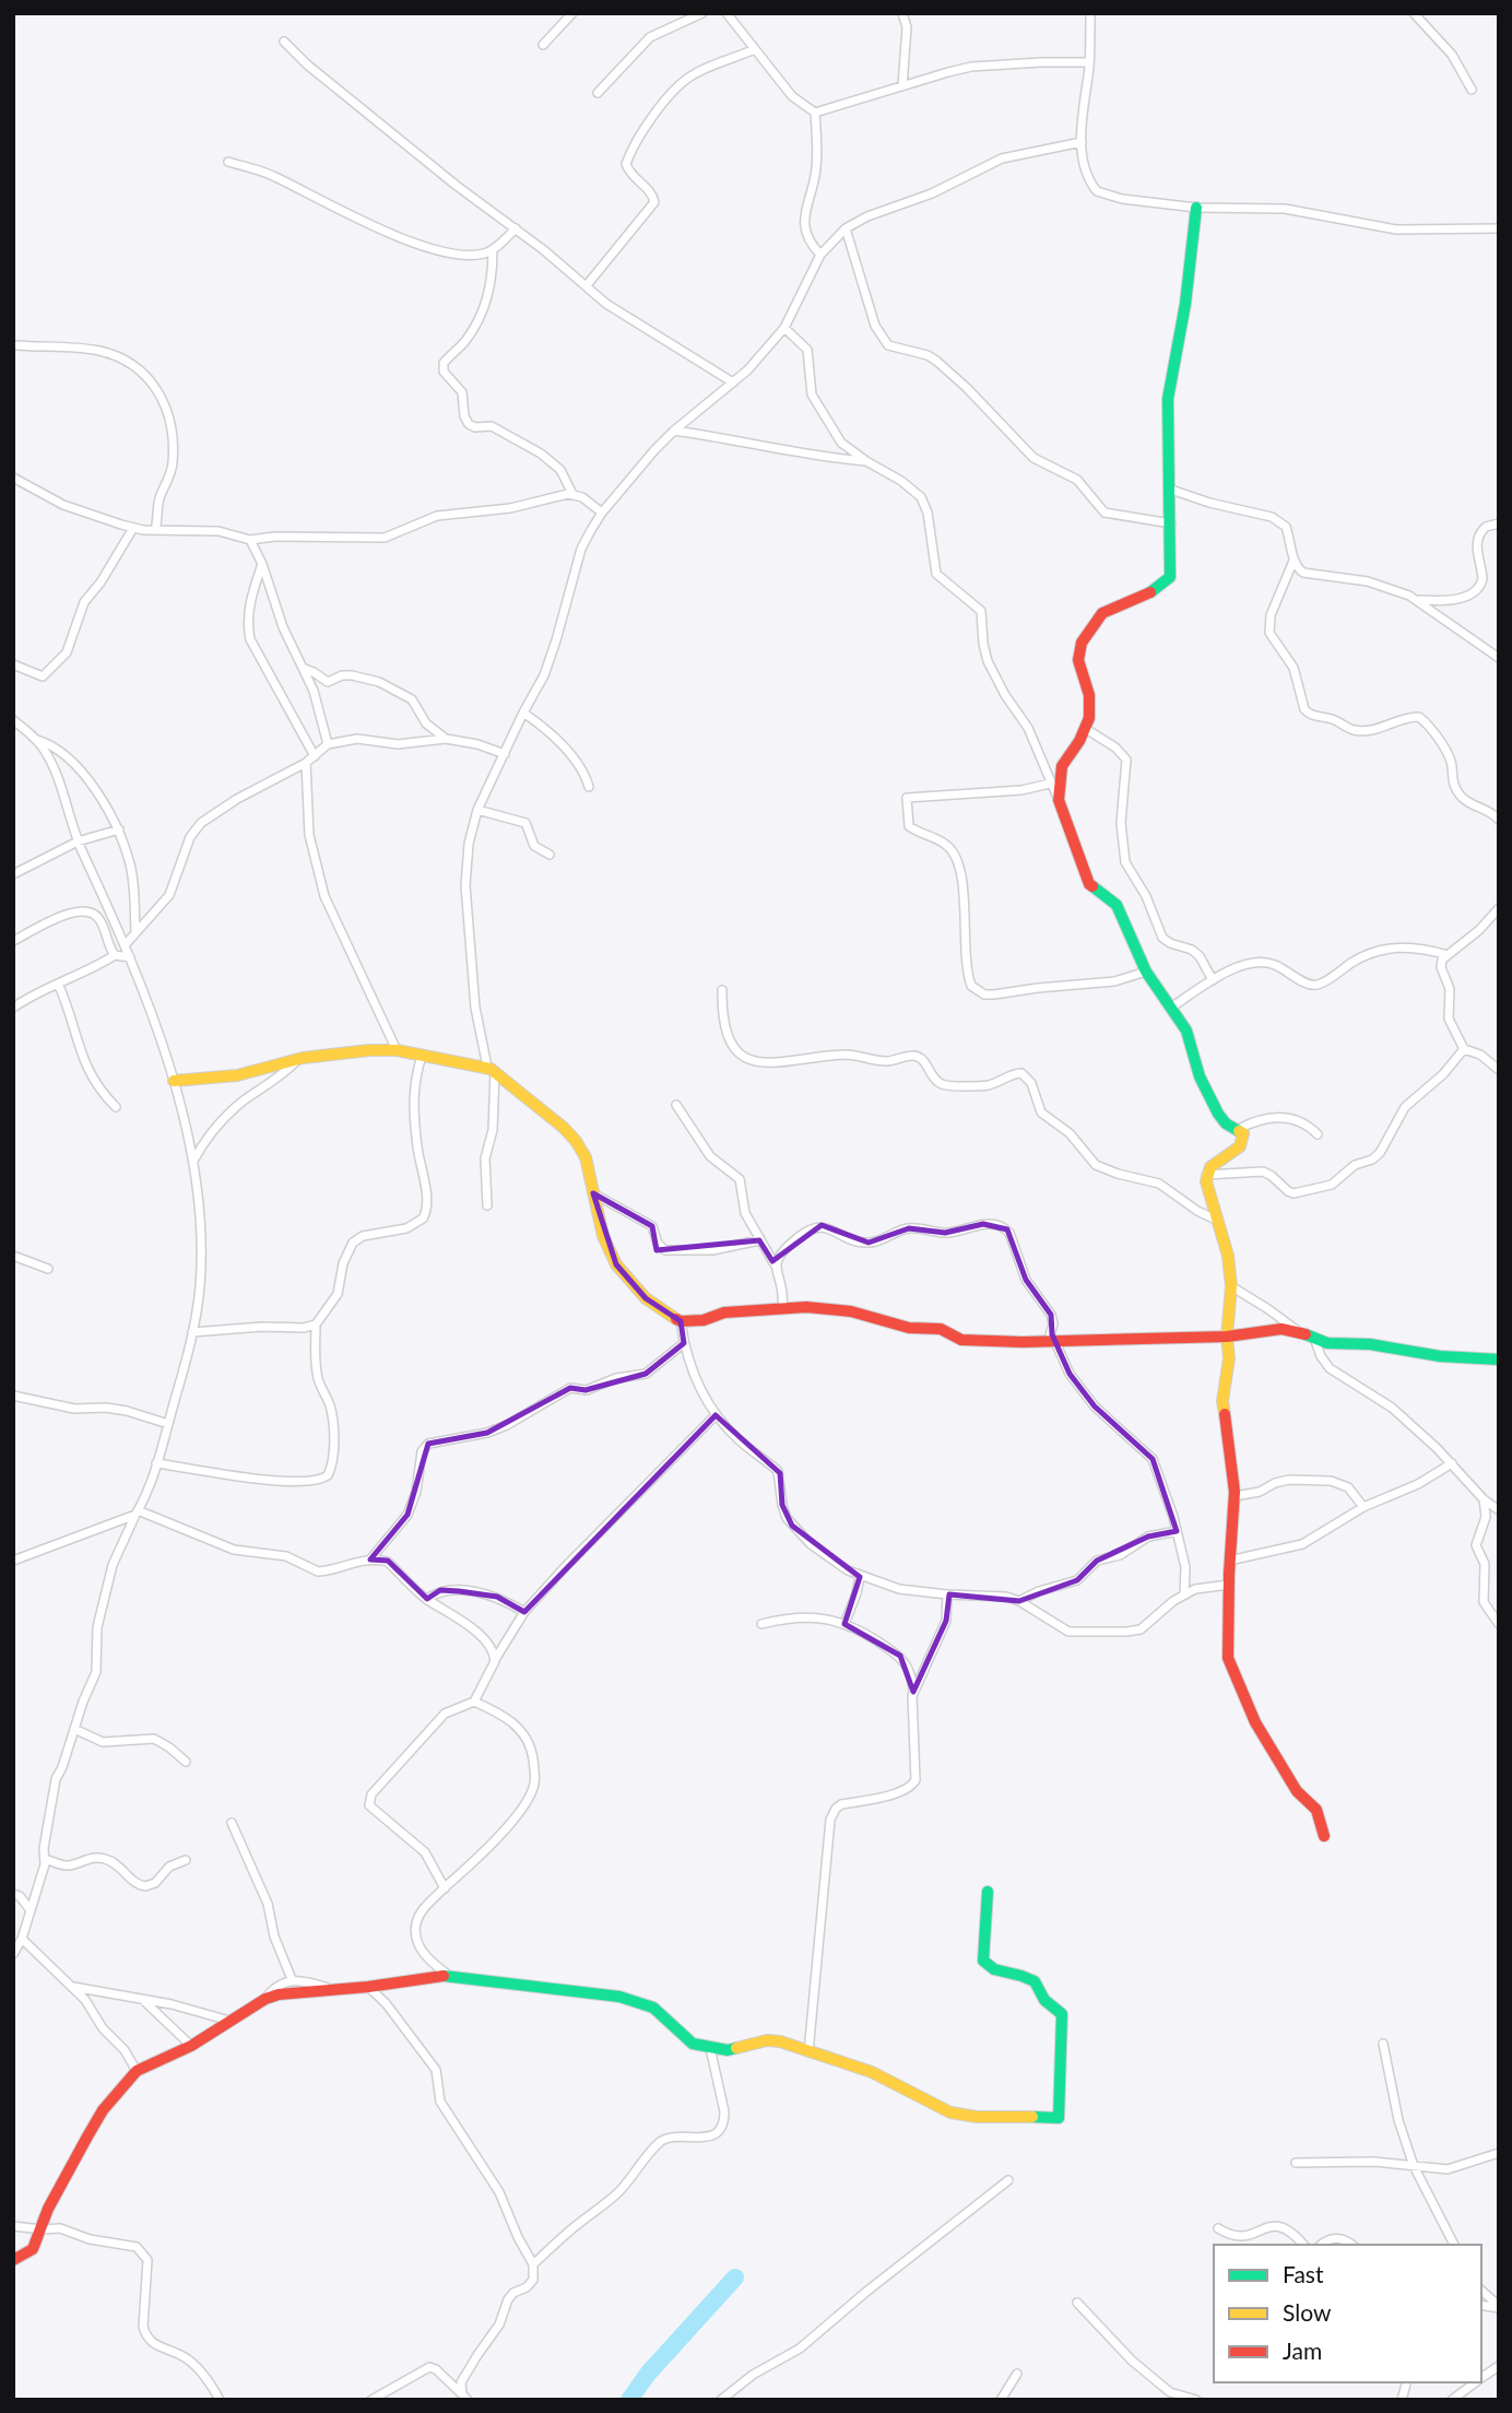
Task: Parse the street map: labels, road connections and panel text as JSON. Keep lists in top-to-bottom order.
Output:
{
  "legend": ["Fast", "Slow", "Jam"]
}
